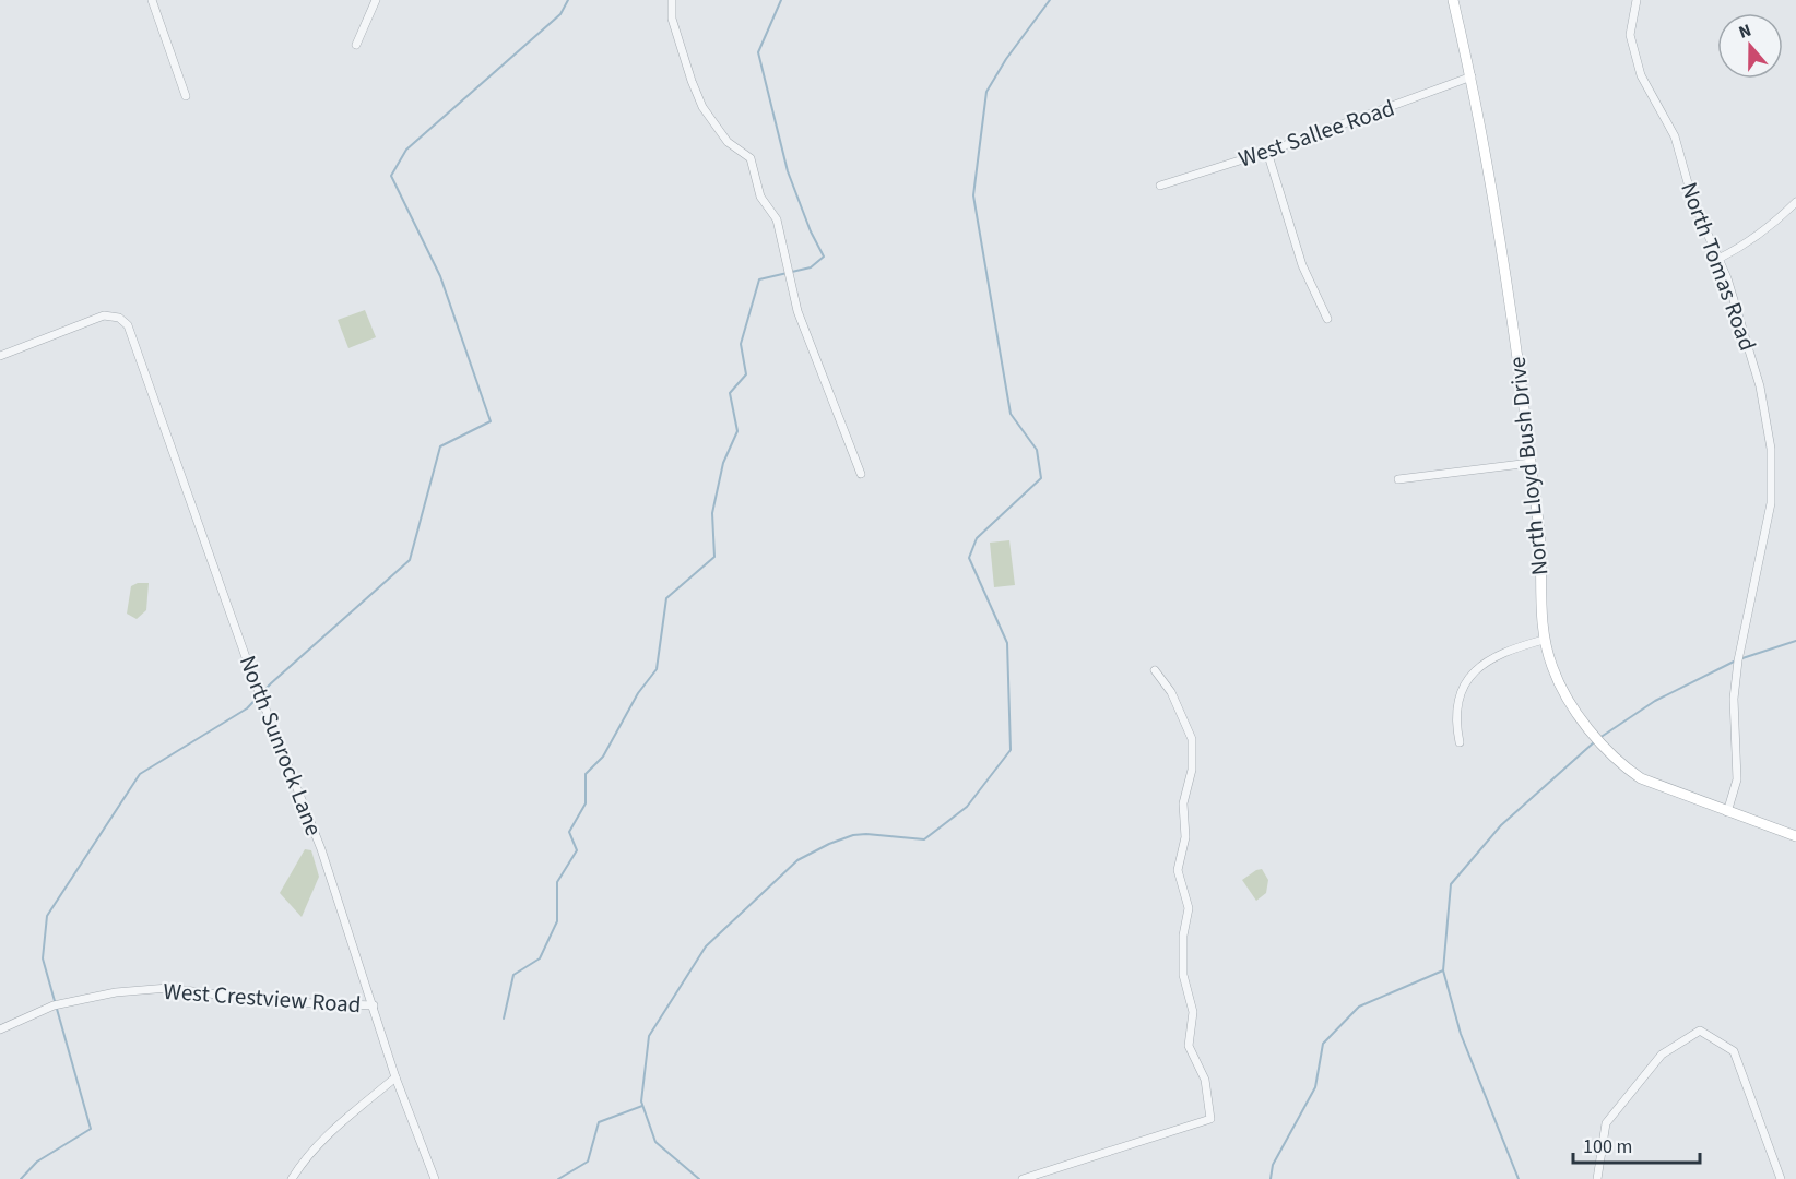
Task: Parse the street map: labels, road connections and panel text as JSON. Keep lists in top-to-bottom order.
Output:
{
  "streets": {
    "street": [
      "West Sallee Road",
      "North Tomas Road",
      "North Lloyd Bush Drive",
      "North Sunrock Lane",
      "West Crestview Road"
    ]
  },
  "crossings": [
    ["West Sallee Road", "North Lloyd Bush Drive"],
    ["North Tomas Road", "North Lloyd Bush Drive"],
    ["North Sunrock Lane", "West Crestview Road"]
  ],
  "scale_bar": "100 m",
  "north": "top"
}
